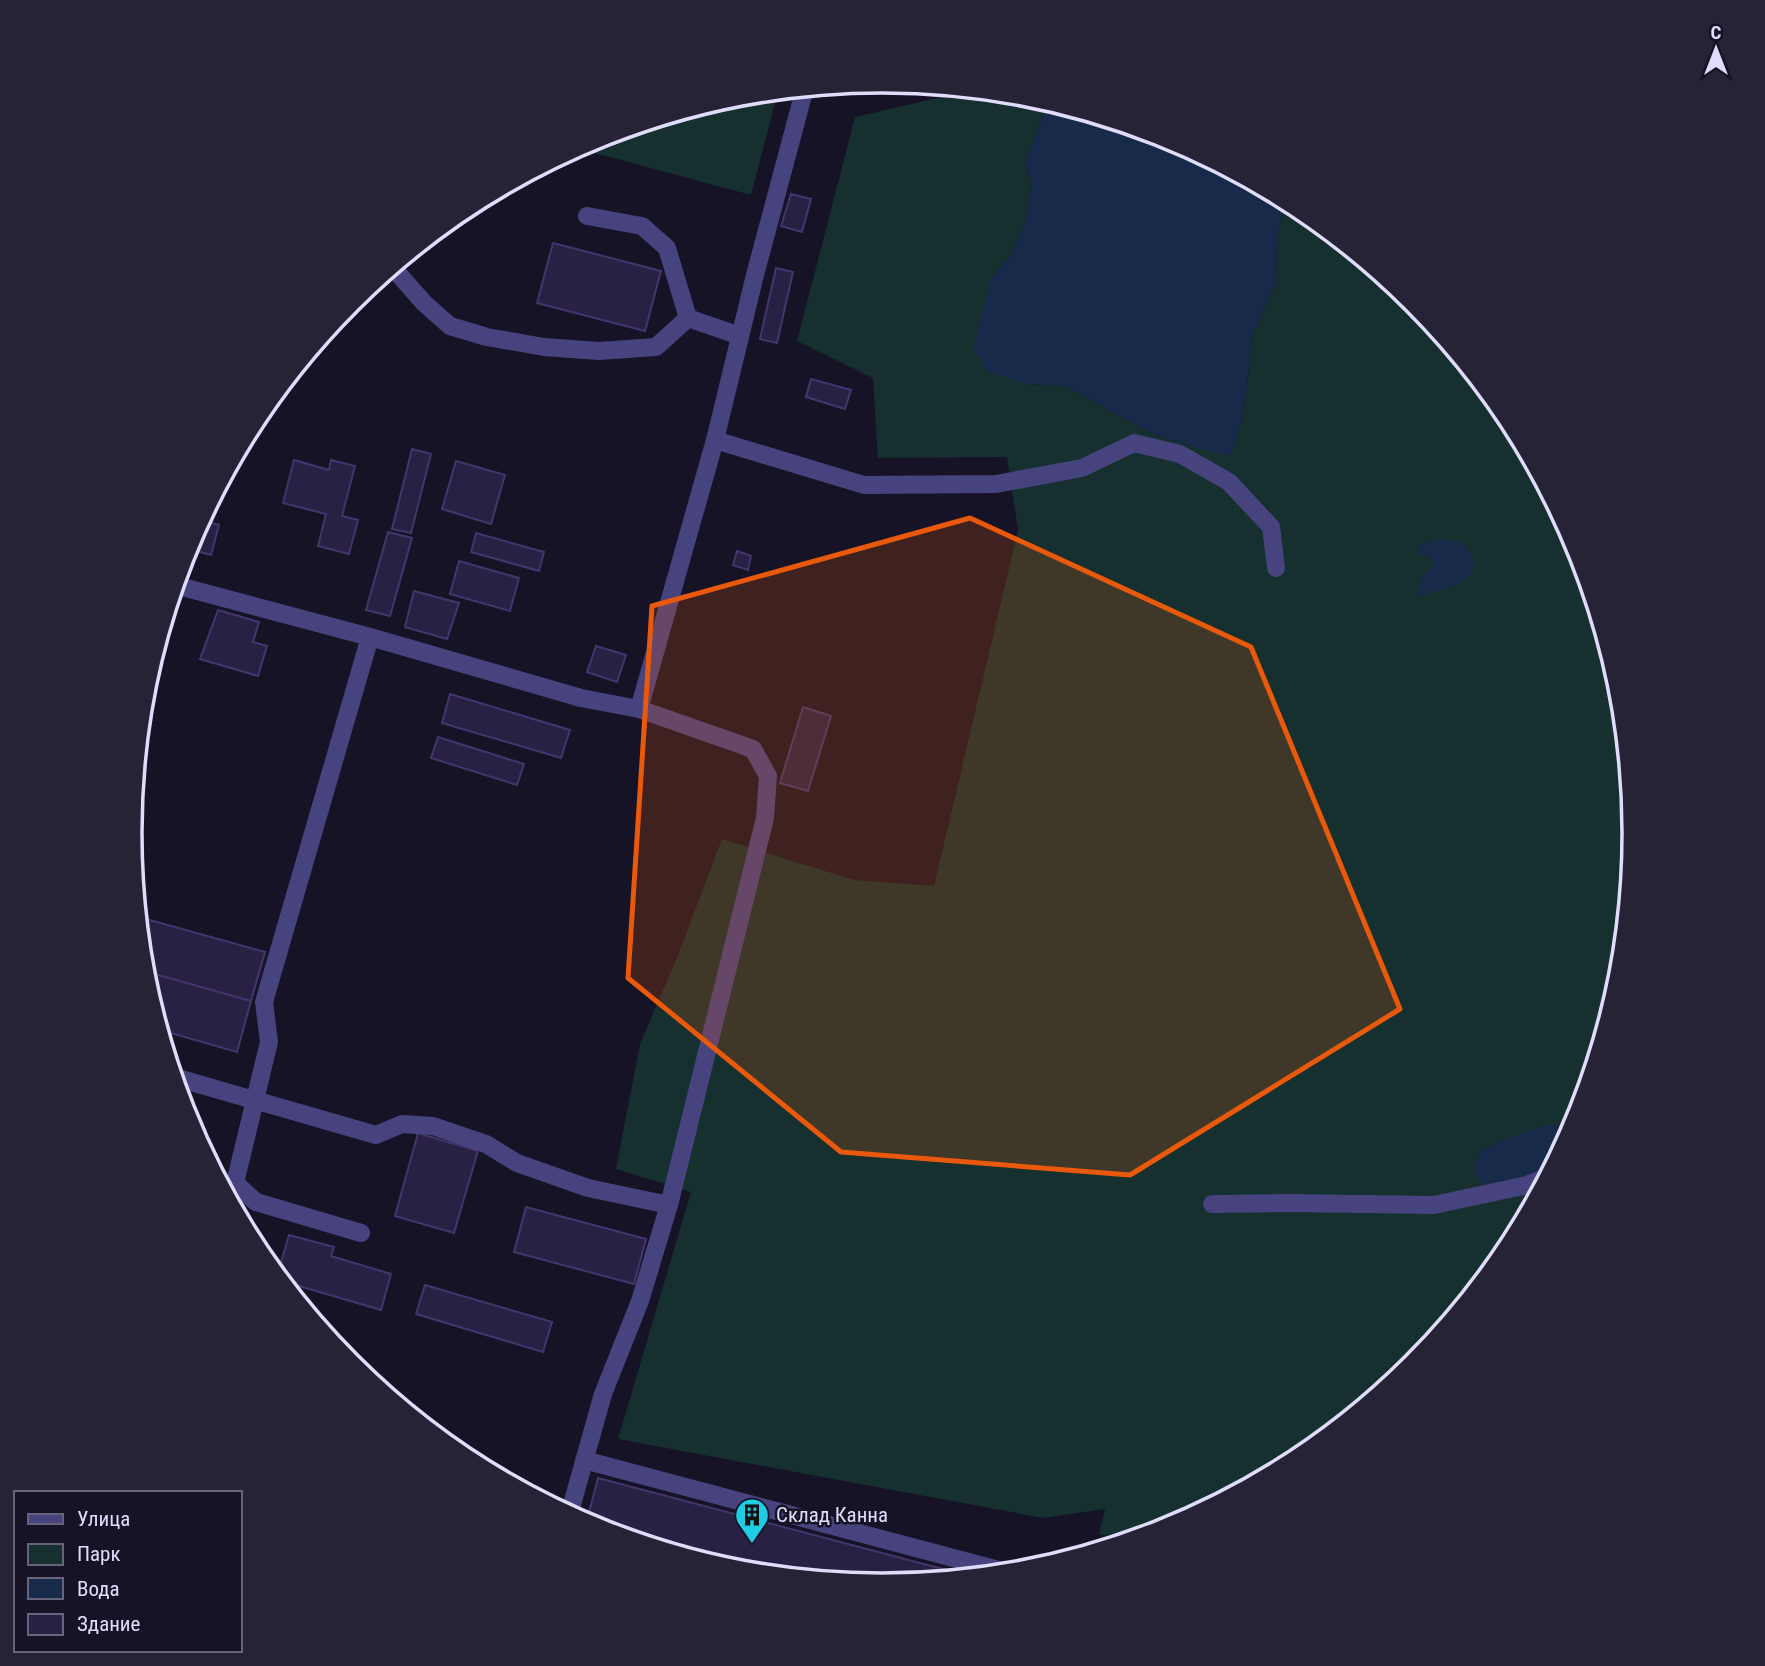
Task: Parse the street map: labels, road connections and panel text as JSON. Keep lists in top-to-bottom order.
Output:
{
  "places": {
    "building": ["Склад Канна"]
  },
  "legend": [
    "Улица",
    "Парк",
    "Вода",
    "Здание"
  ],
  "north": "top"
}
